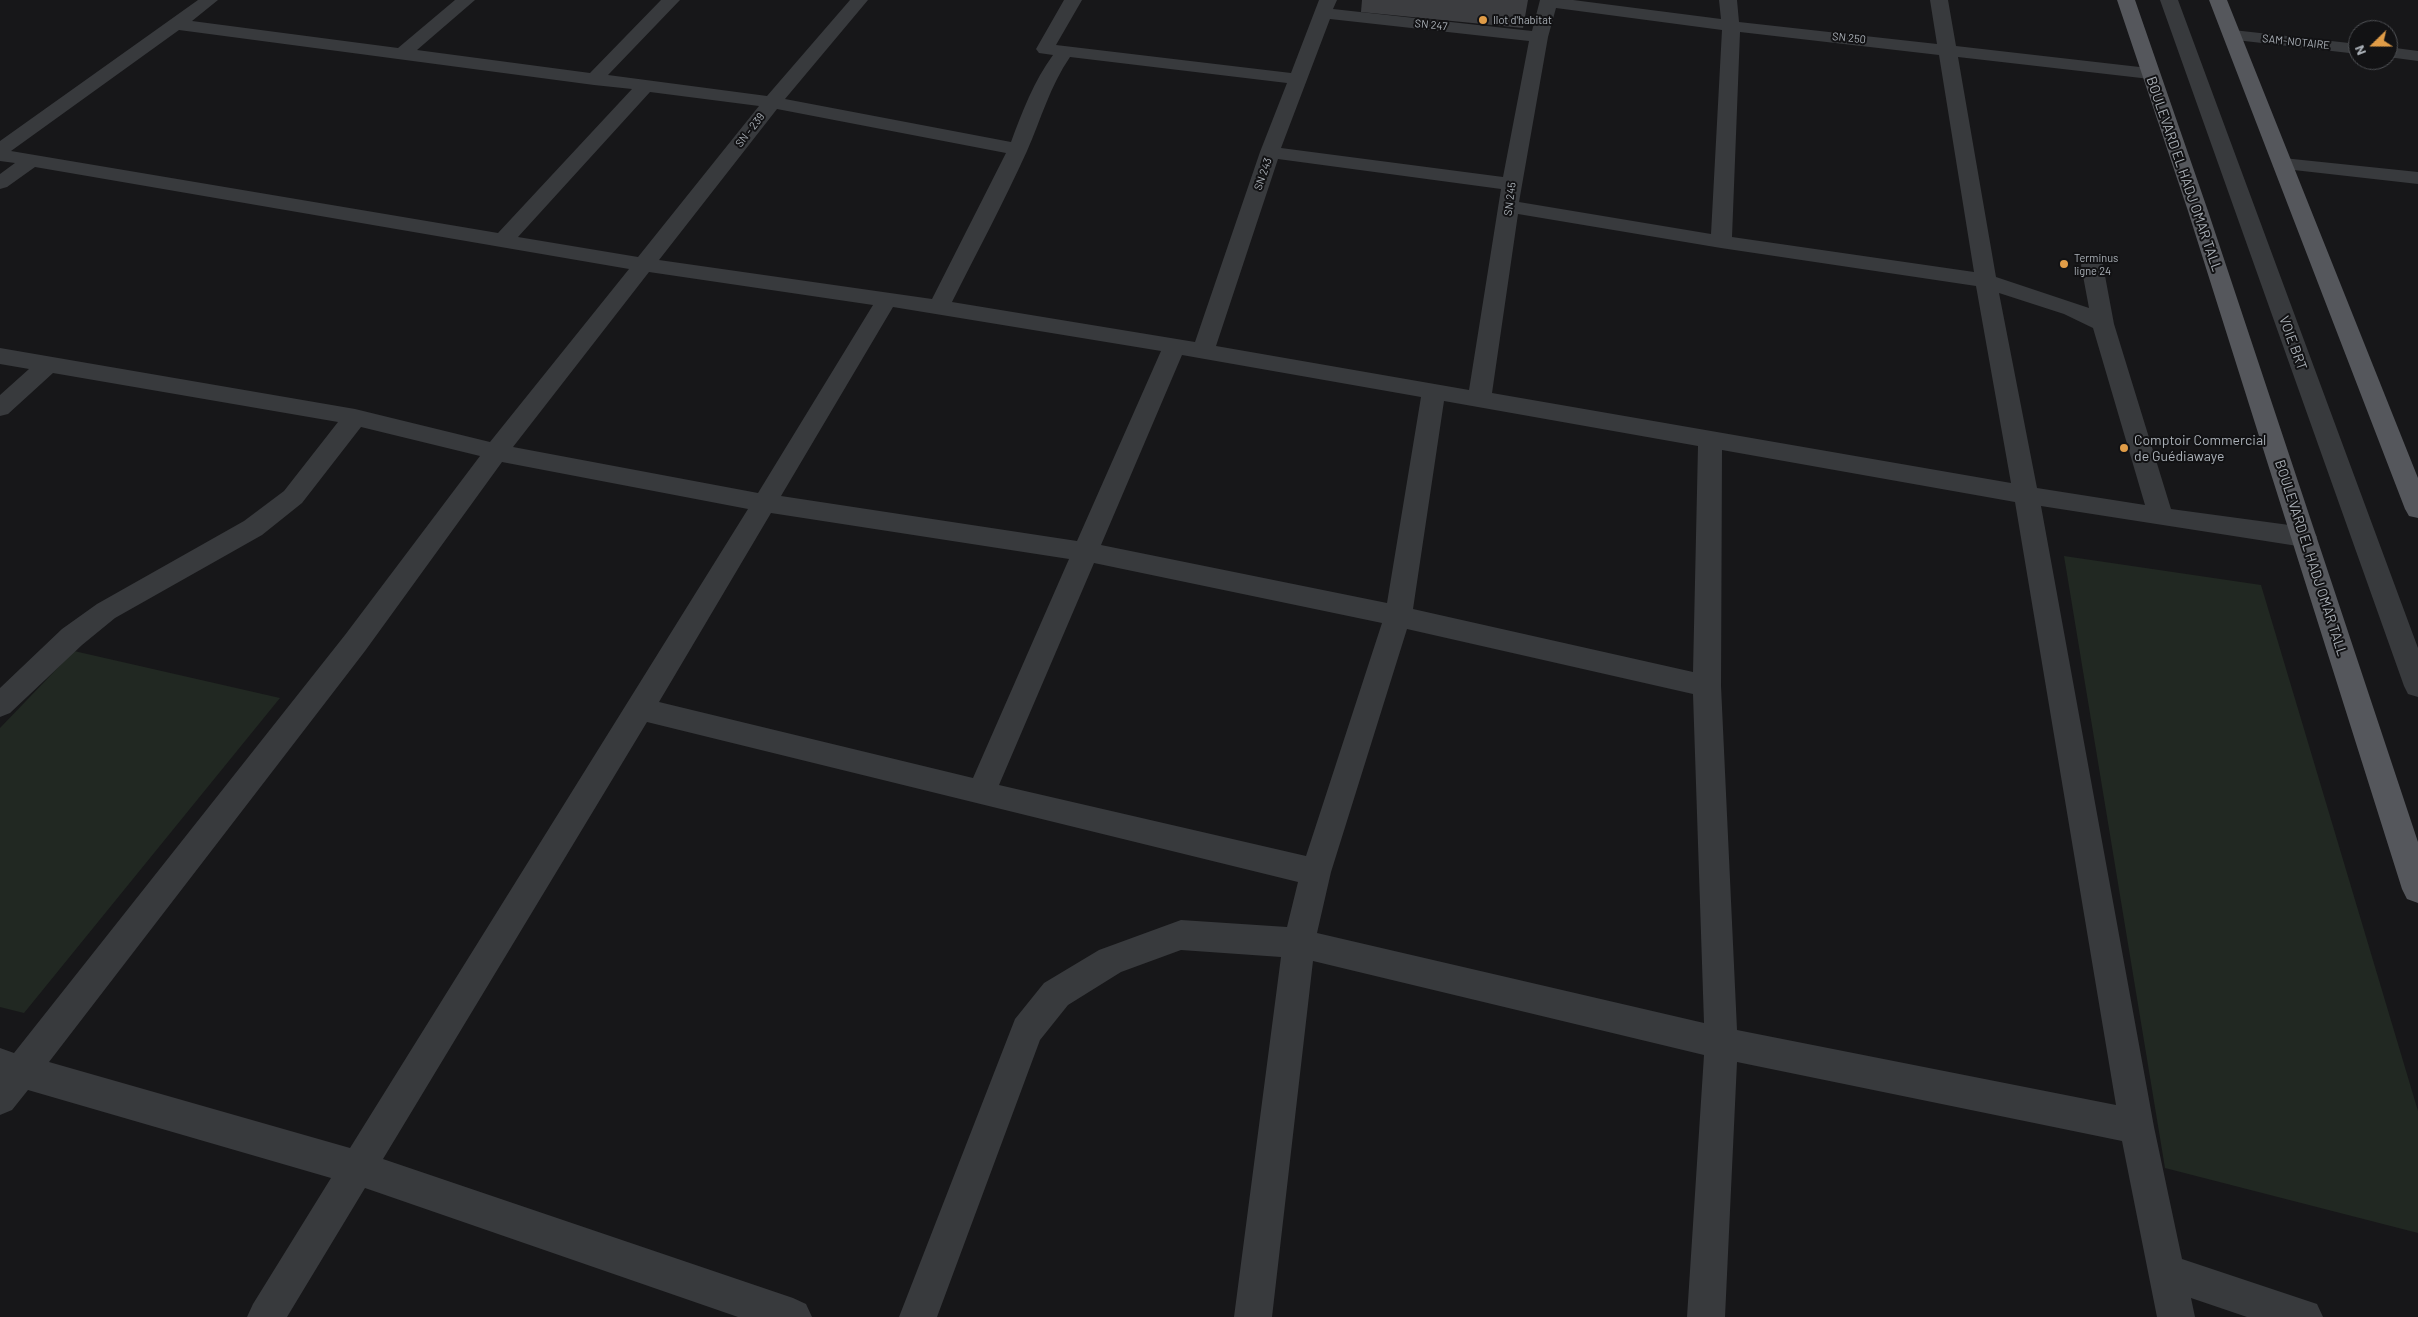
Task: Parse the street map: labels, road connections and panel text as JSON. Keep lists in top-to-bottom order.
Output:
{
  "streets": {
    "main road": ["BOULEVARD EL HADJ OMAR TALL"],
    "street": [
      "SN 247",
      "SN 250",
      "SAM-NOTAIRE",
      "SN - 239",
      "SN 243",
      "SN 245",
      "VOIE BRT"
    ]
  },
  "crossings": [
    ["SN 247", "SN 243"],
    ["SN 247", "SN 245"],
    ["SN 250", "BOULEVARD EL HADJ OMAR TALL"],
    ["SN 250", "SN 245"]
  ],
  "places": ["Ilot d'habitat", "Terminus ligne 24", "Comptoir Commercial de Guédiawaye"],
  "north": "left"
}
